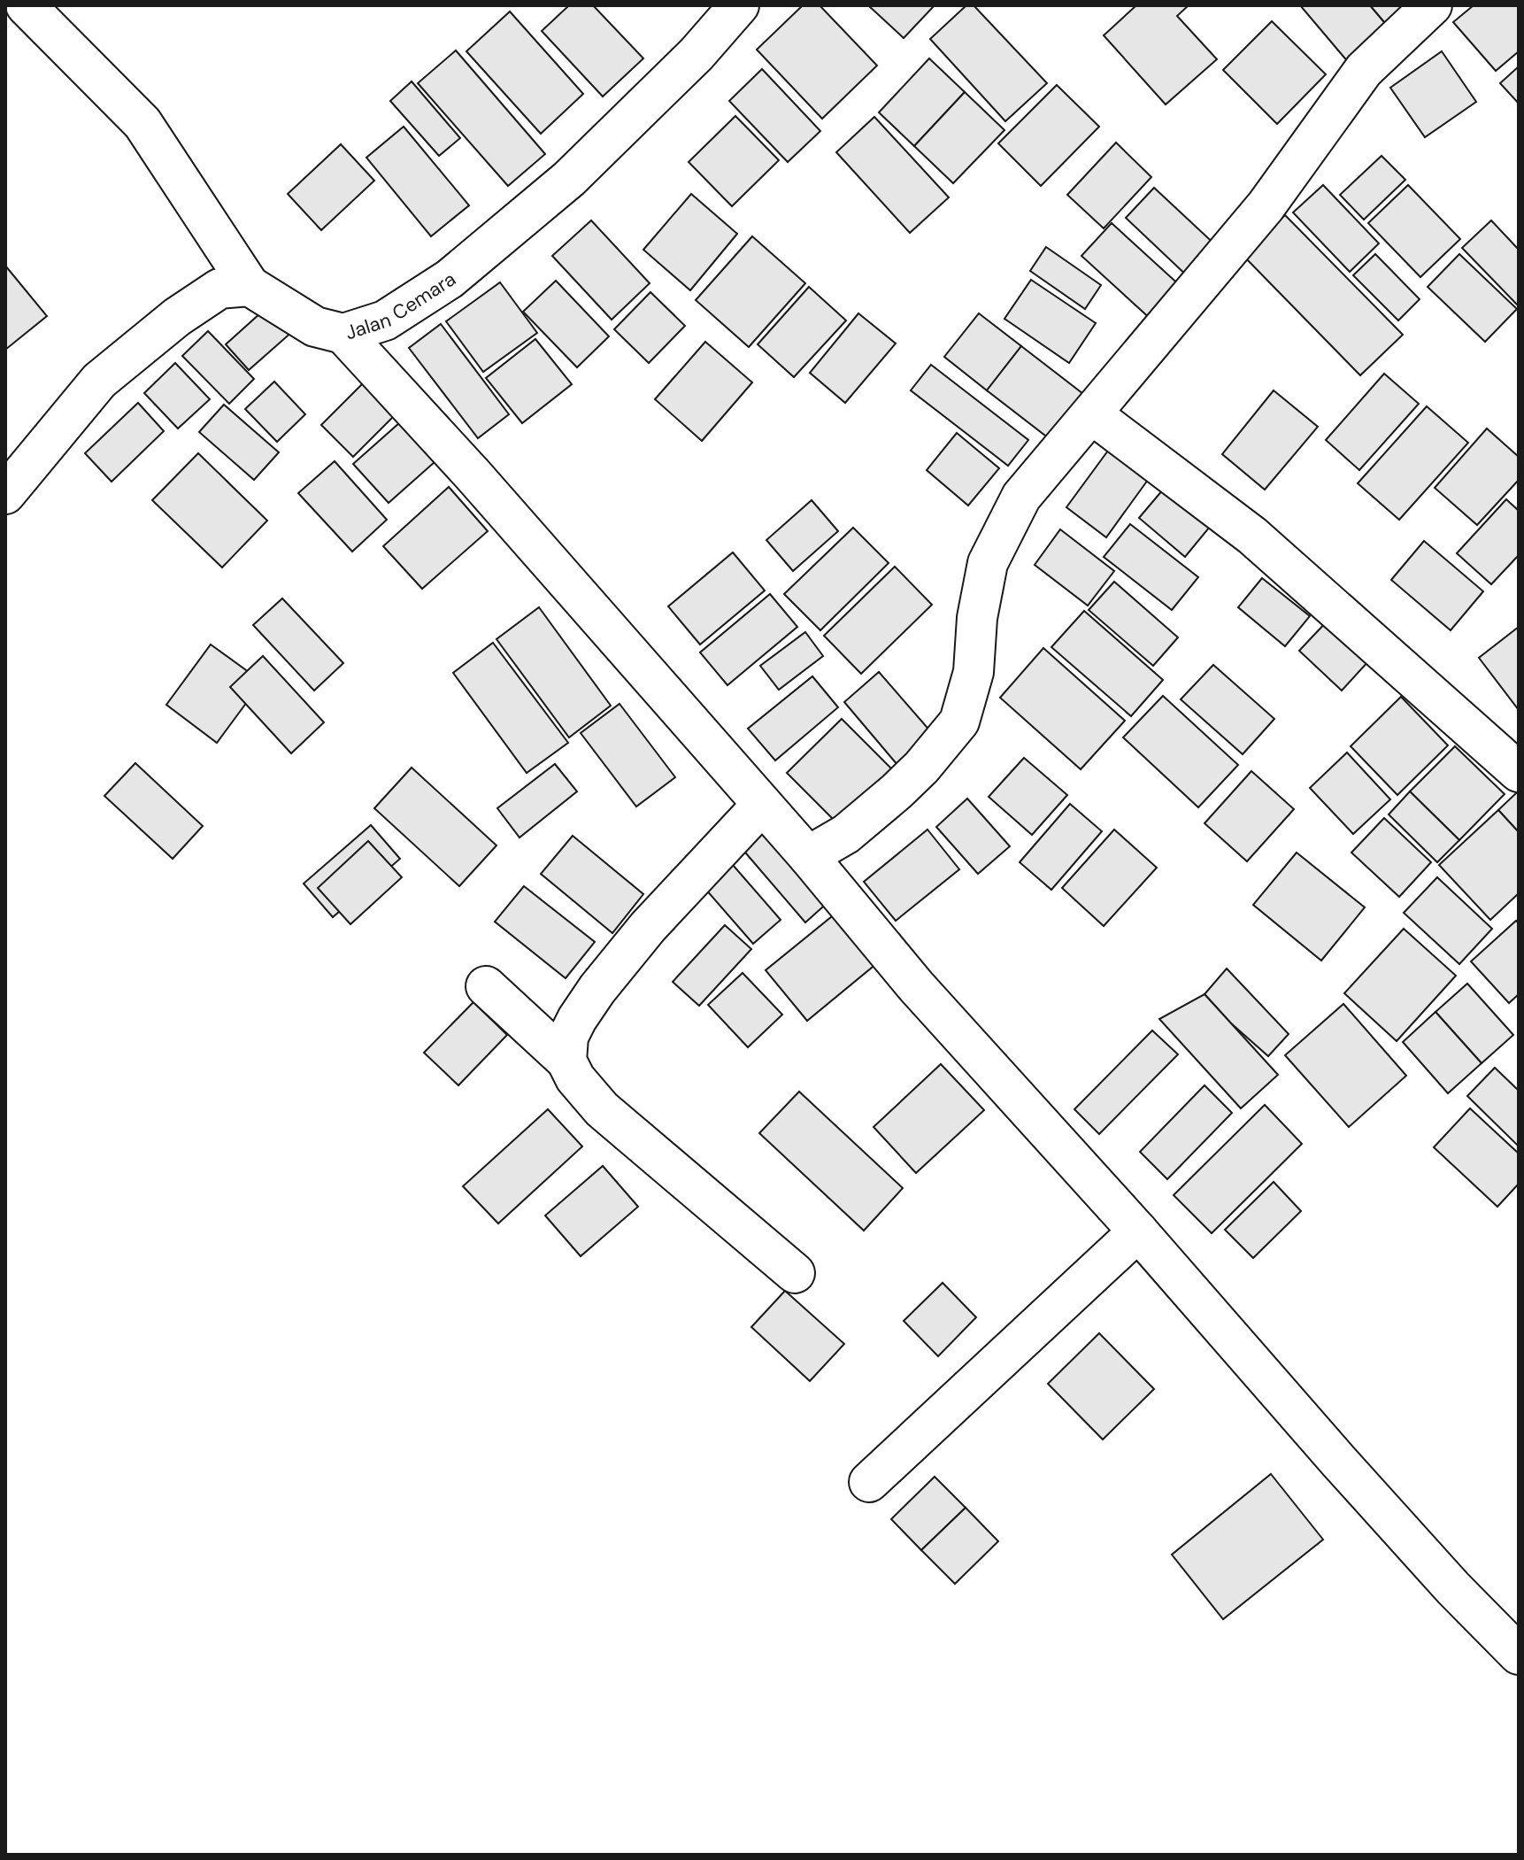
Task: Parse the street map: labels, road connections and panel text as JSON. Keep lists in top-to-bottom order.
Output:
{
  "streets": {
    "street": ["Jalan Cemara"]
  }
}
